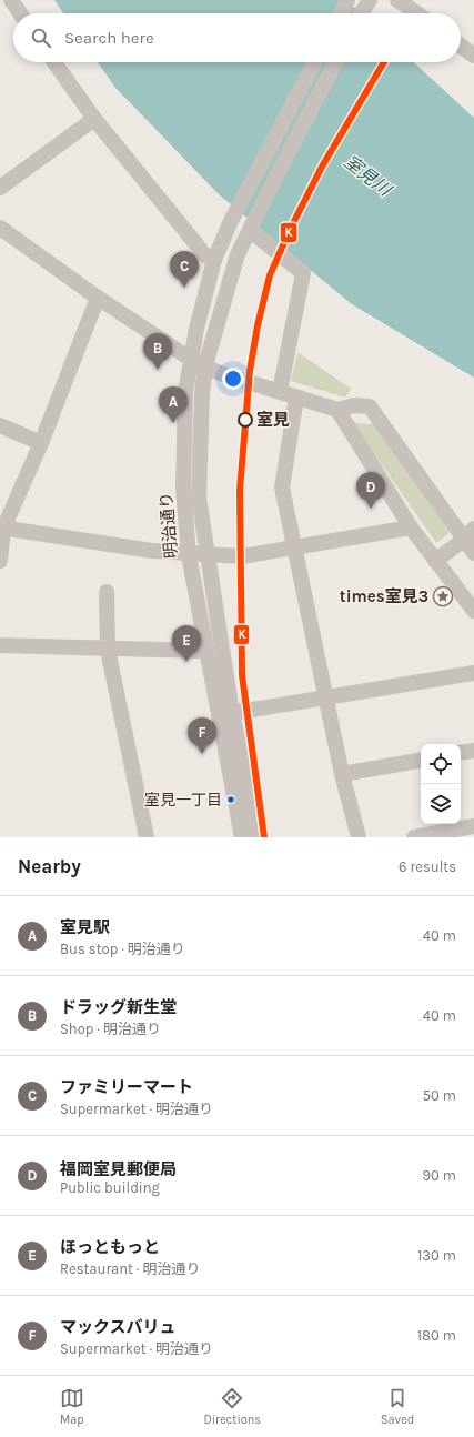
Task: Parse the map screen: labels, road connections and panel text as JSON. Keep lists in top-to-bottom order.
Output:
{
  "streets": {
    "street": ["明治通り"]
  },
  "water": ["室見川"],
  "places": {
    "other": ["室見", "室見一丁目"],
    "place": ["times室見3"]
  },
  "lines": ["transit line K"],
  "page": {
    "search": "Search here",
    "pins": [
      "C",
      "B",
      "A",
      "D",
      "E",
      "F"
    ],
    "heading": ["Nearby", "6 results"],
    "list": [
      {
        "mark": "A",
        "name": "室見駅",
        "note": "Bus stop · 明治通り",
        "value": "40 m"
      },
      {
        "mark": "B",
        "name": "ドラッグ新生堂",
        "note": "Shop · 明治通り",
        "value": "40 m"
      },
      {
        "mark": "C",
        "name": "ファミリーマート",
        "note": "Supermarket · 明治通り",
        "value": "50 m"
      },
      {
        "mark": "D",
        "name": "福岡室見郵便局",
        "note": "Public building",
        "value": "90 m"
      },
      {
        "mark": "E",
        "name": "ほっともっと",
        "note": "Restaurant · 明治通り",
        "value": "130 m"
      },
      {
        "mark": "F",
        "name": "マックスバリュ",
        "note": "Supermarket · 明治通り",
        "value": "180 m"
      }
    ],
    "nav": ["Map", "Directions", "Saved"]
  }
}
